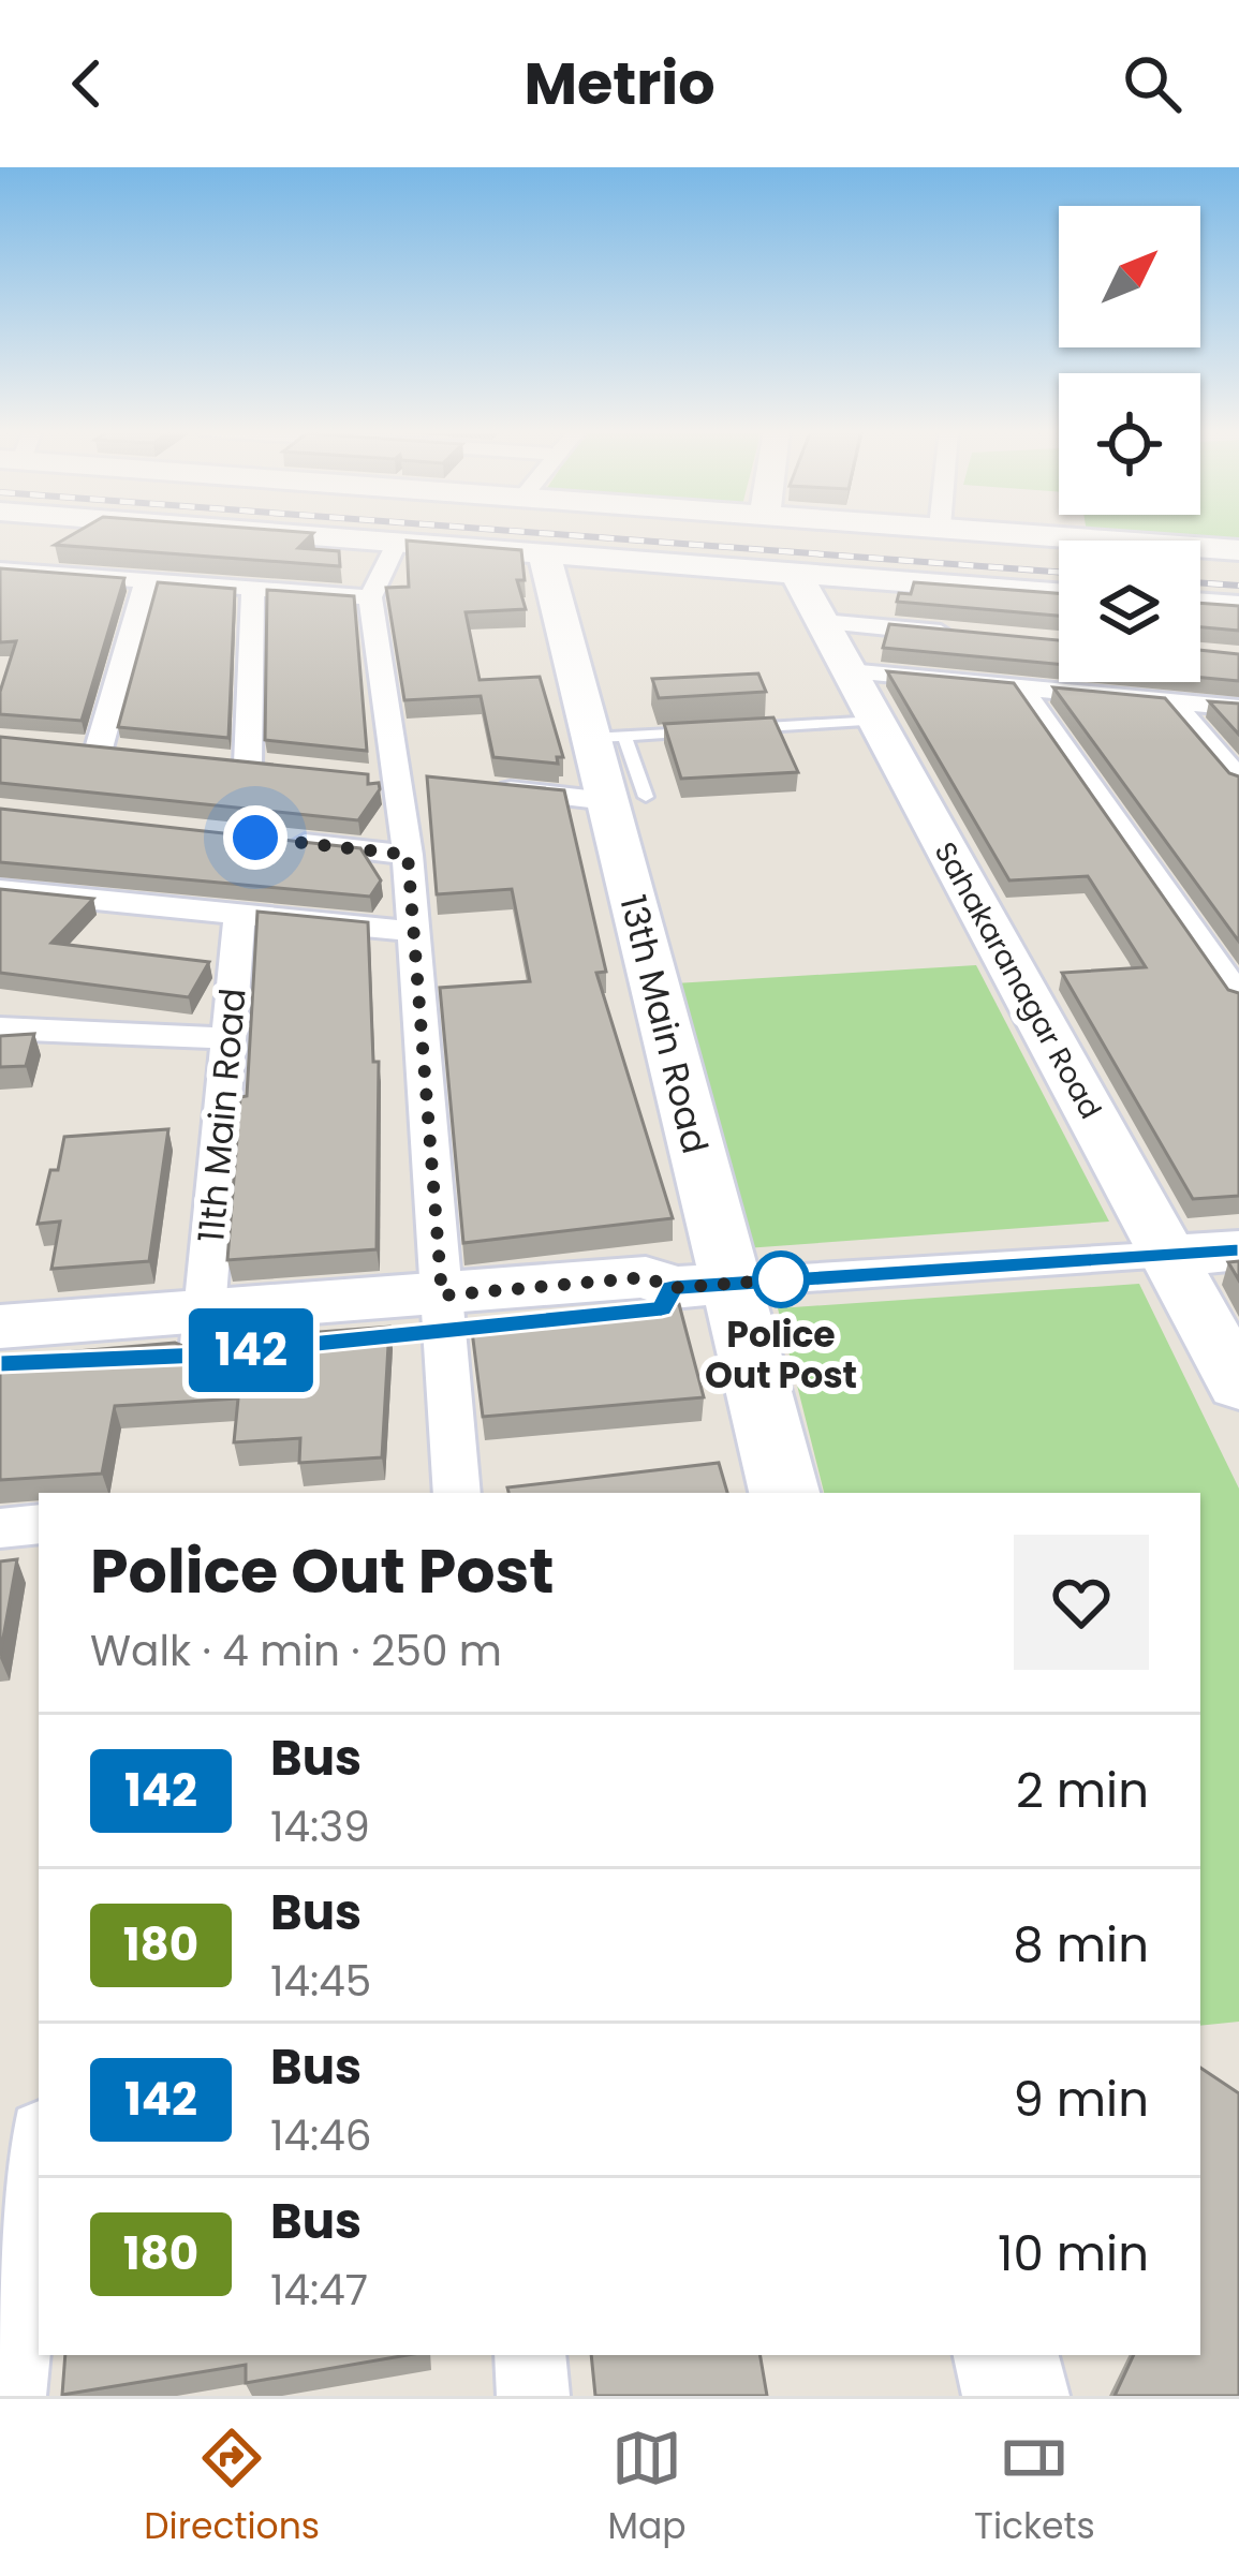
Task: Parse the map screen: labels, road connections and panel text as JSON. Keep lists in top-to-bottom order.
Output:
{
  "streets": {
    "street": ["Sahakaranagar Road", "13th Main Road", "11th Main Road"]
  },
  "places": ["Police Out Post"],
  "lines": ["bus line 142"],
  "north": "top right",
  "page": {
    "header": "Metrio",
    "on_map": "142",
    "heading": ["Police Out Post", "Walk · 4 min · 250 m"],
    "list": [
      {
        "mark": "142",
        "name": "Bus",
        "note": "14:39",
        "value": "2 min"
      },
      {
        "mark": "180",
        "name": "Bus",
        "note": "14:45",
        "value": "8 min"
      },
      {
        "mark": "142",
        "name": "Bus",
        "note": "14:46",
        "value": "9 min"
      },
      {
        "mark": "180",
        "name": "Bus",
        "note": "14:47",
        "value": "10 min"
      }
    ],
    "tabs": ["Directions", "Map", "Tickets"]
  }
}
